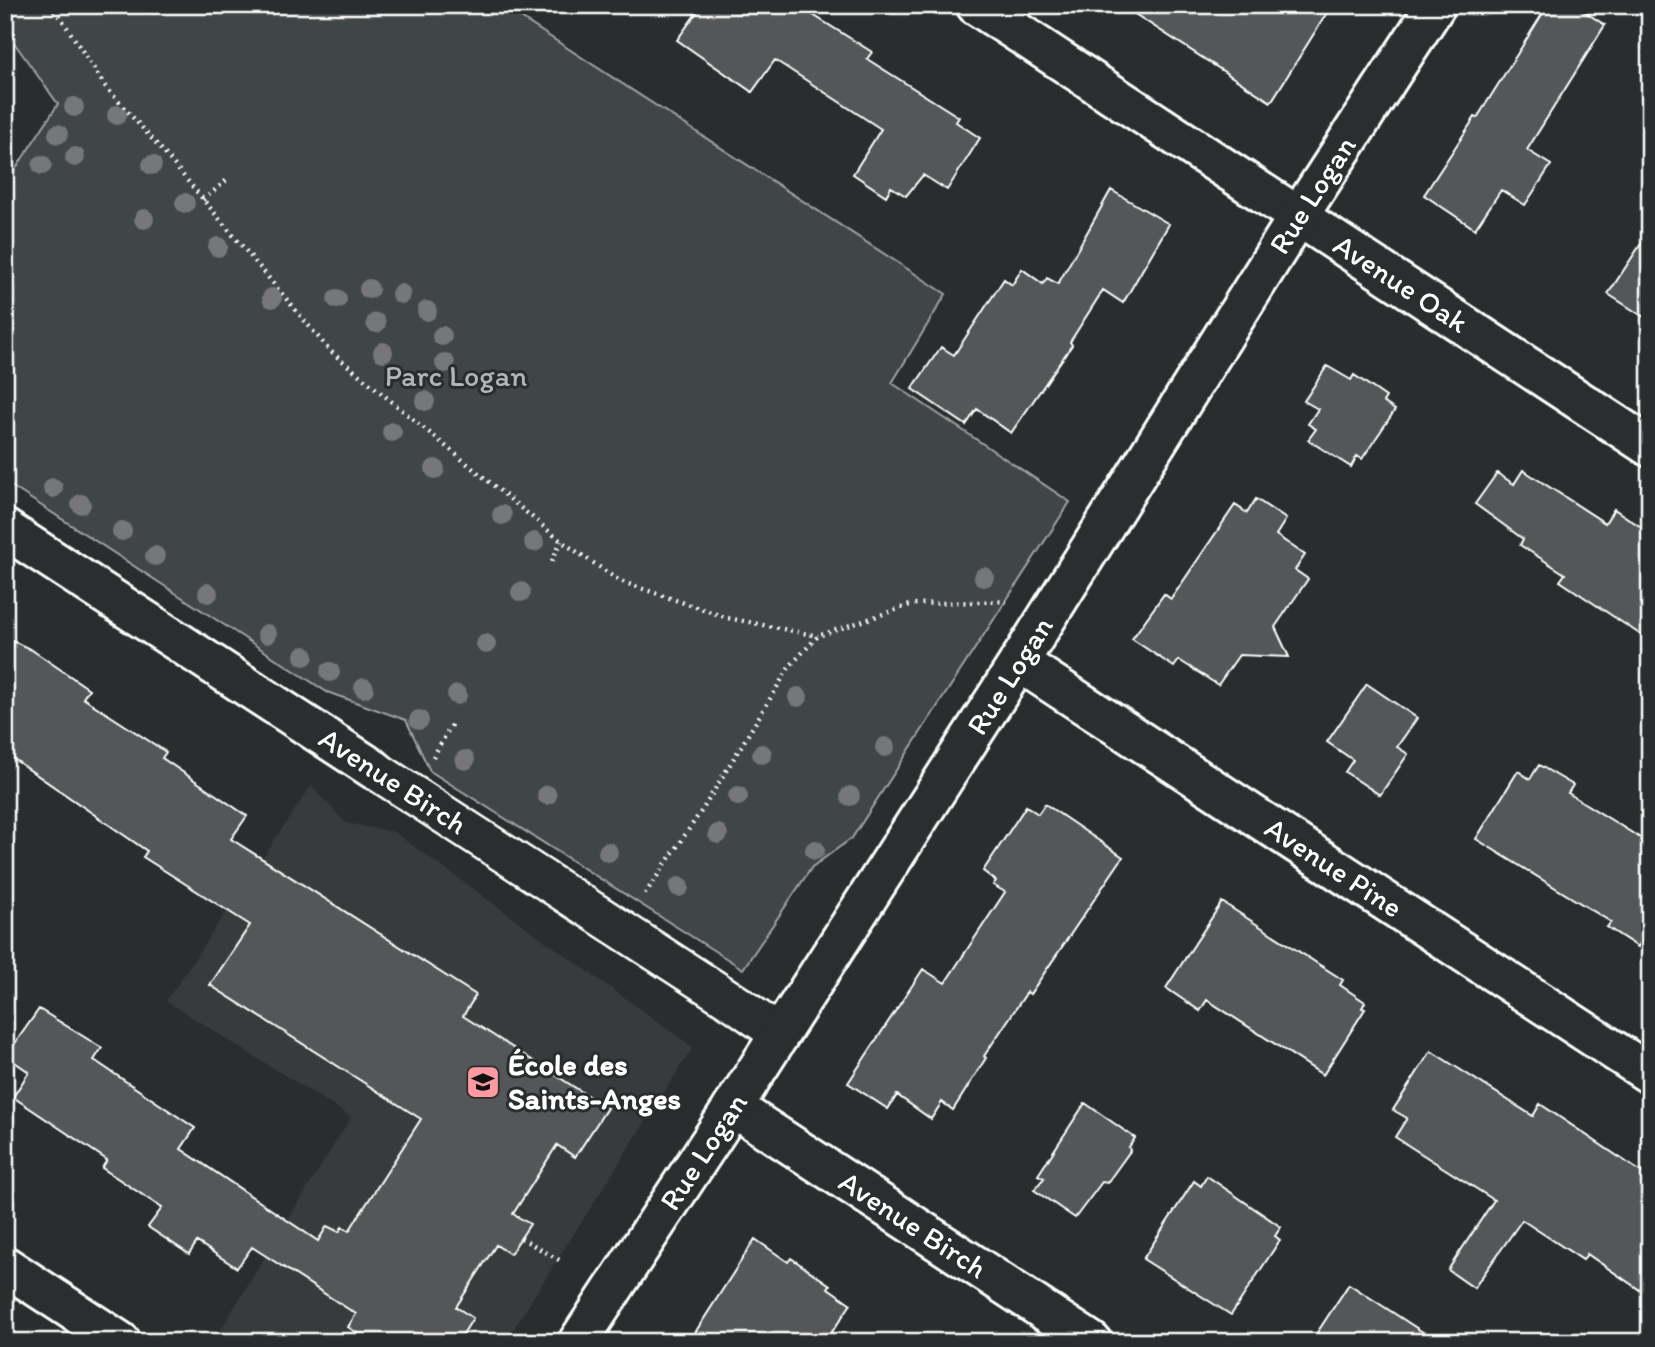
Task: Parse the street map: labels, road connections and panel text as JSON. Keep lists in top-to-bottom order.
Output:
{
  "streets": {
    "street": [
      "Rue Logan",
      "Avenue Oak",
      "Avenue Birch",
      "Avenue Pine"
    ]
  },
  "crossings": [
    ["Rue Logan", "Avenue Oak"],
    ["Rue Logan", "Avenue Birch"],
    ["Rue Logan", "Avenue Pine"]
  ],
  "parks": ["Parc Logan"],
  "places": {
    "school or university": ["École des Saints-Anges"]
  }
}
